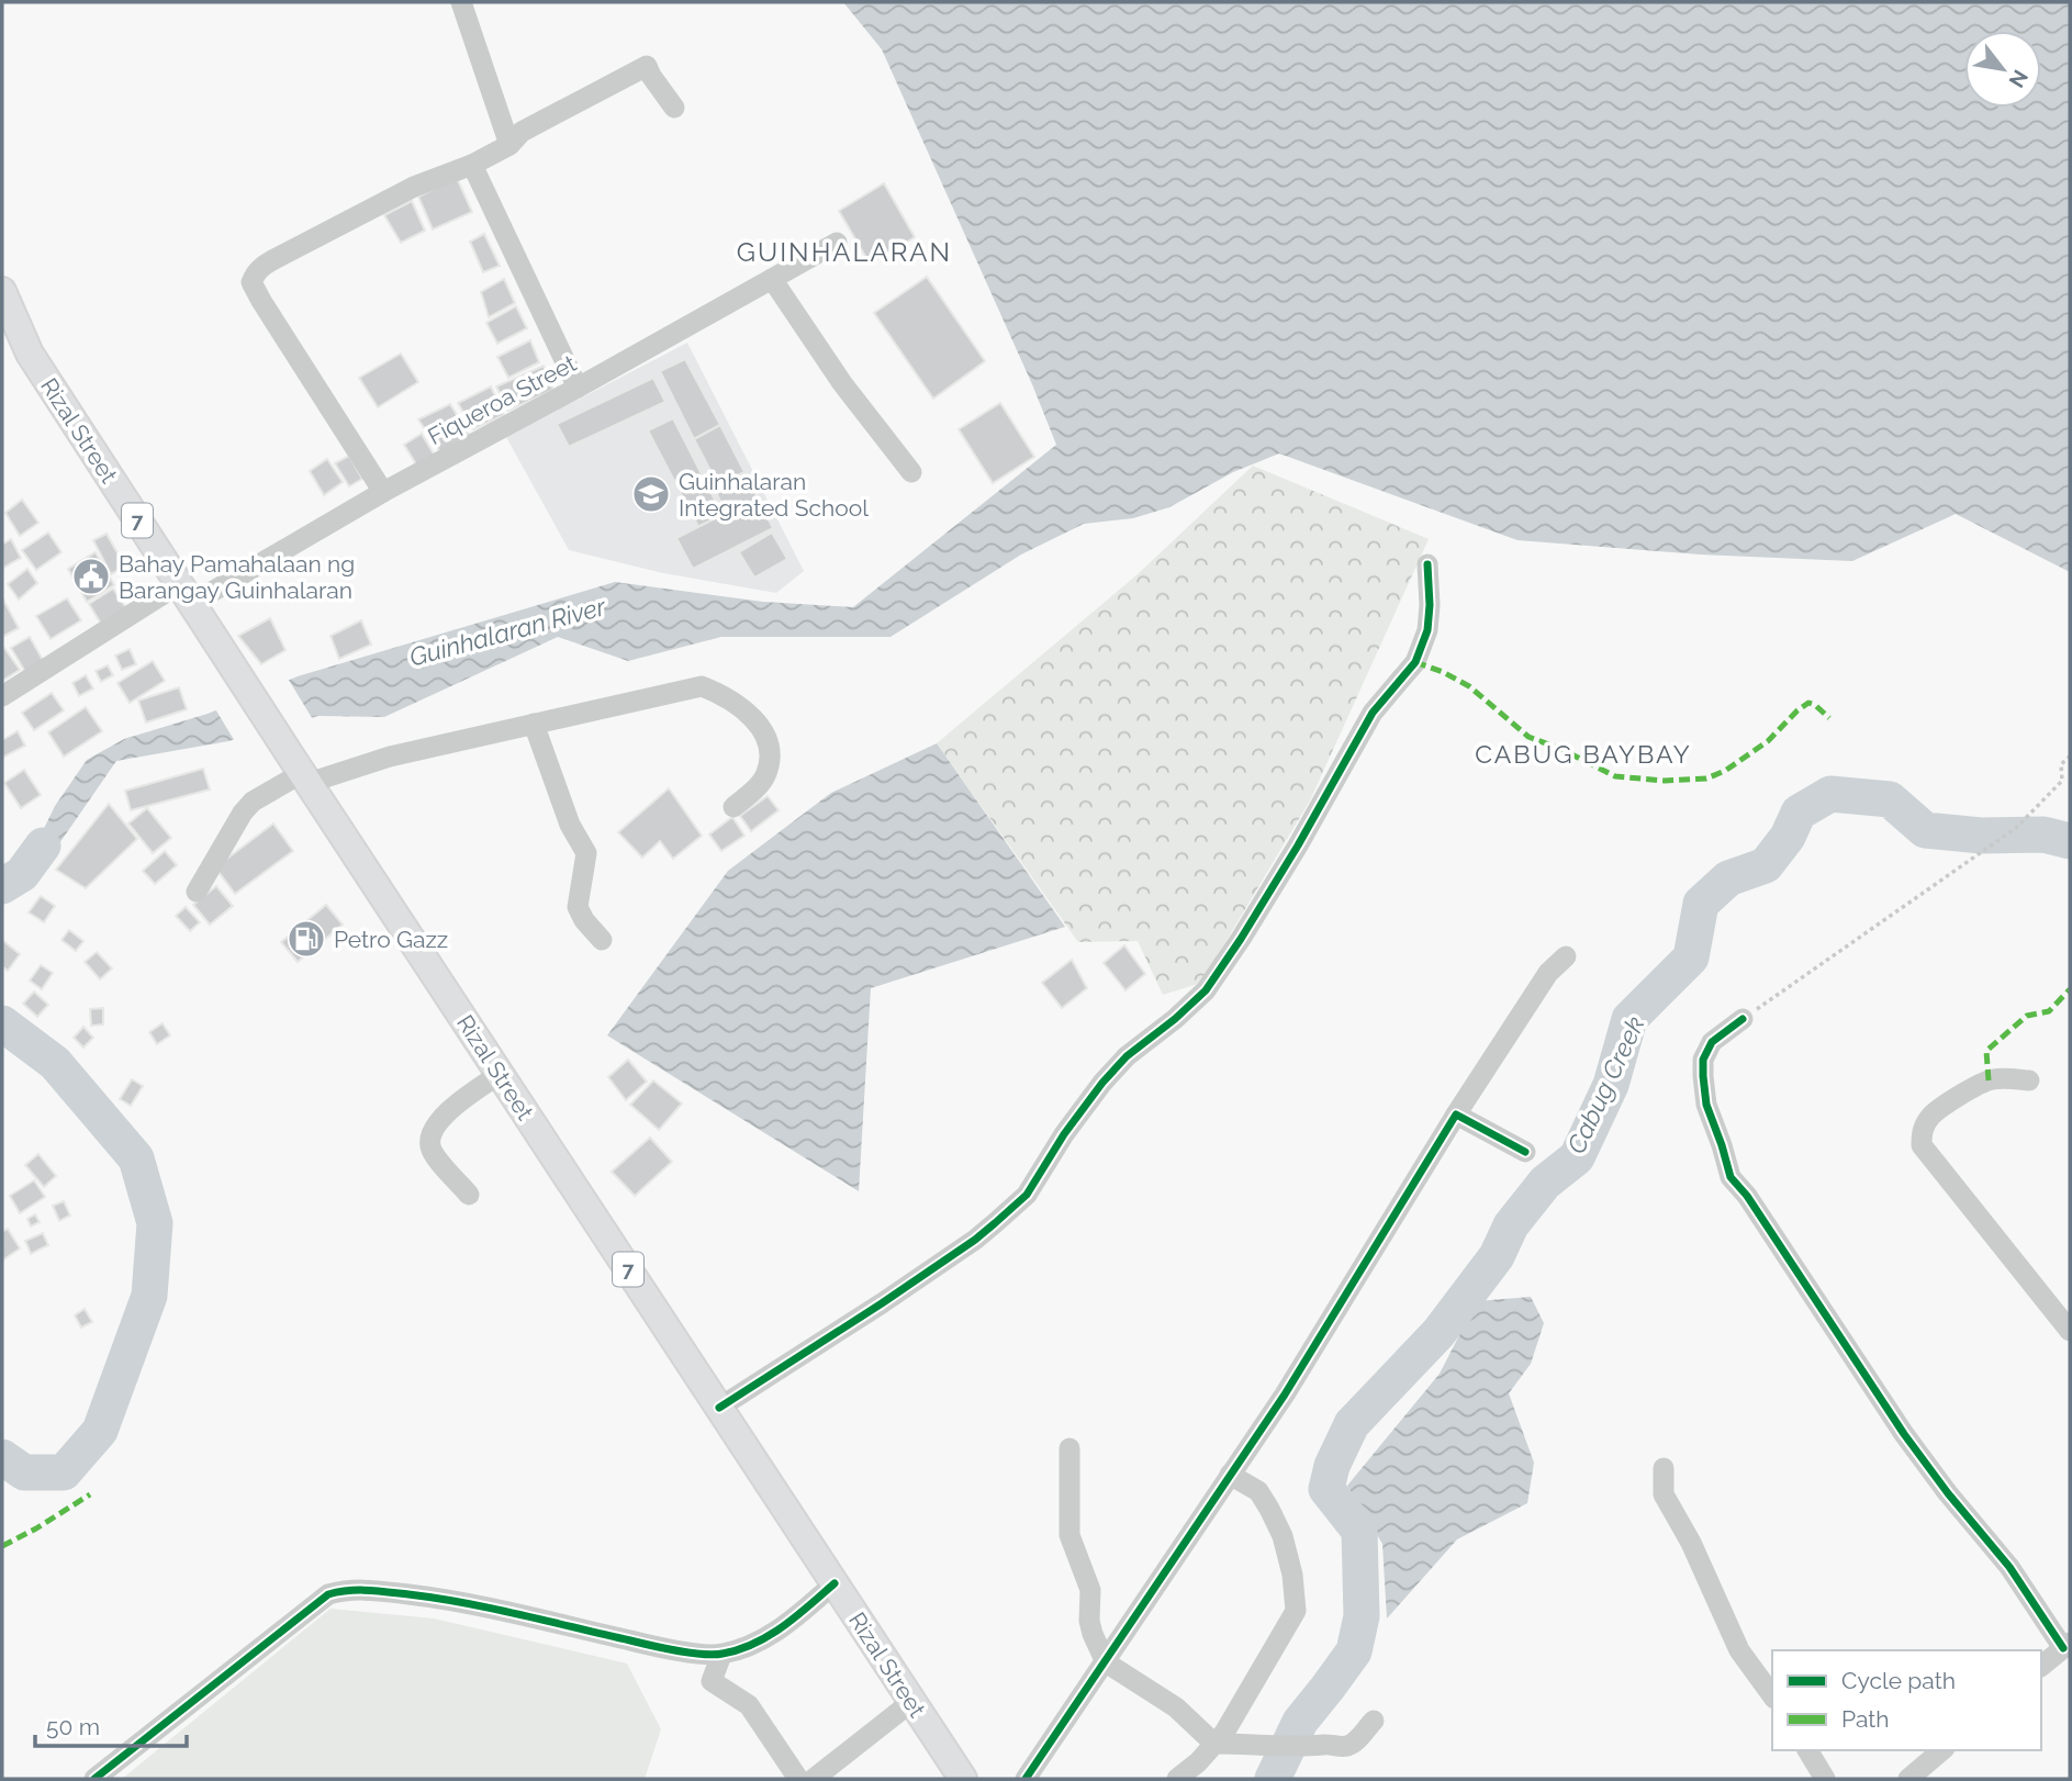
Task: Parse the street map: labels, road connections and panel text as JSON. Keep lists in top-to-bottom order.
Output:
{
  "streets": {
    "main road": ["Rizal Street", "7"],
    "street": ["Fiqueroa Street"]
  },
  "crossings": [
    ["Fiqueroa Street", "Rizal Street"]
  ],
  "districts": ["GUINHALARAN", "CABUG BAYBAY"],
  "water": ["Guinhalaran River", "Cabug Creek"],
  "places": {
    "school or university": ["Guinhalaran Integrated School"],
    "public building": ["Bahay Pamahalaan ng Barangay Guinhalaran"],
    "fuel station": ["Petro Gazz"]
  },
  "legend": ["Cycle path", "Path"],
  "scale_bar": "50 m",
  "north": "bottom right"
}
